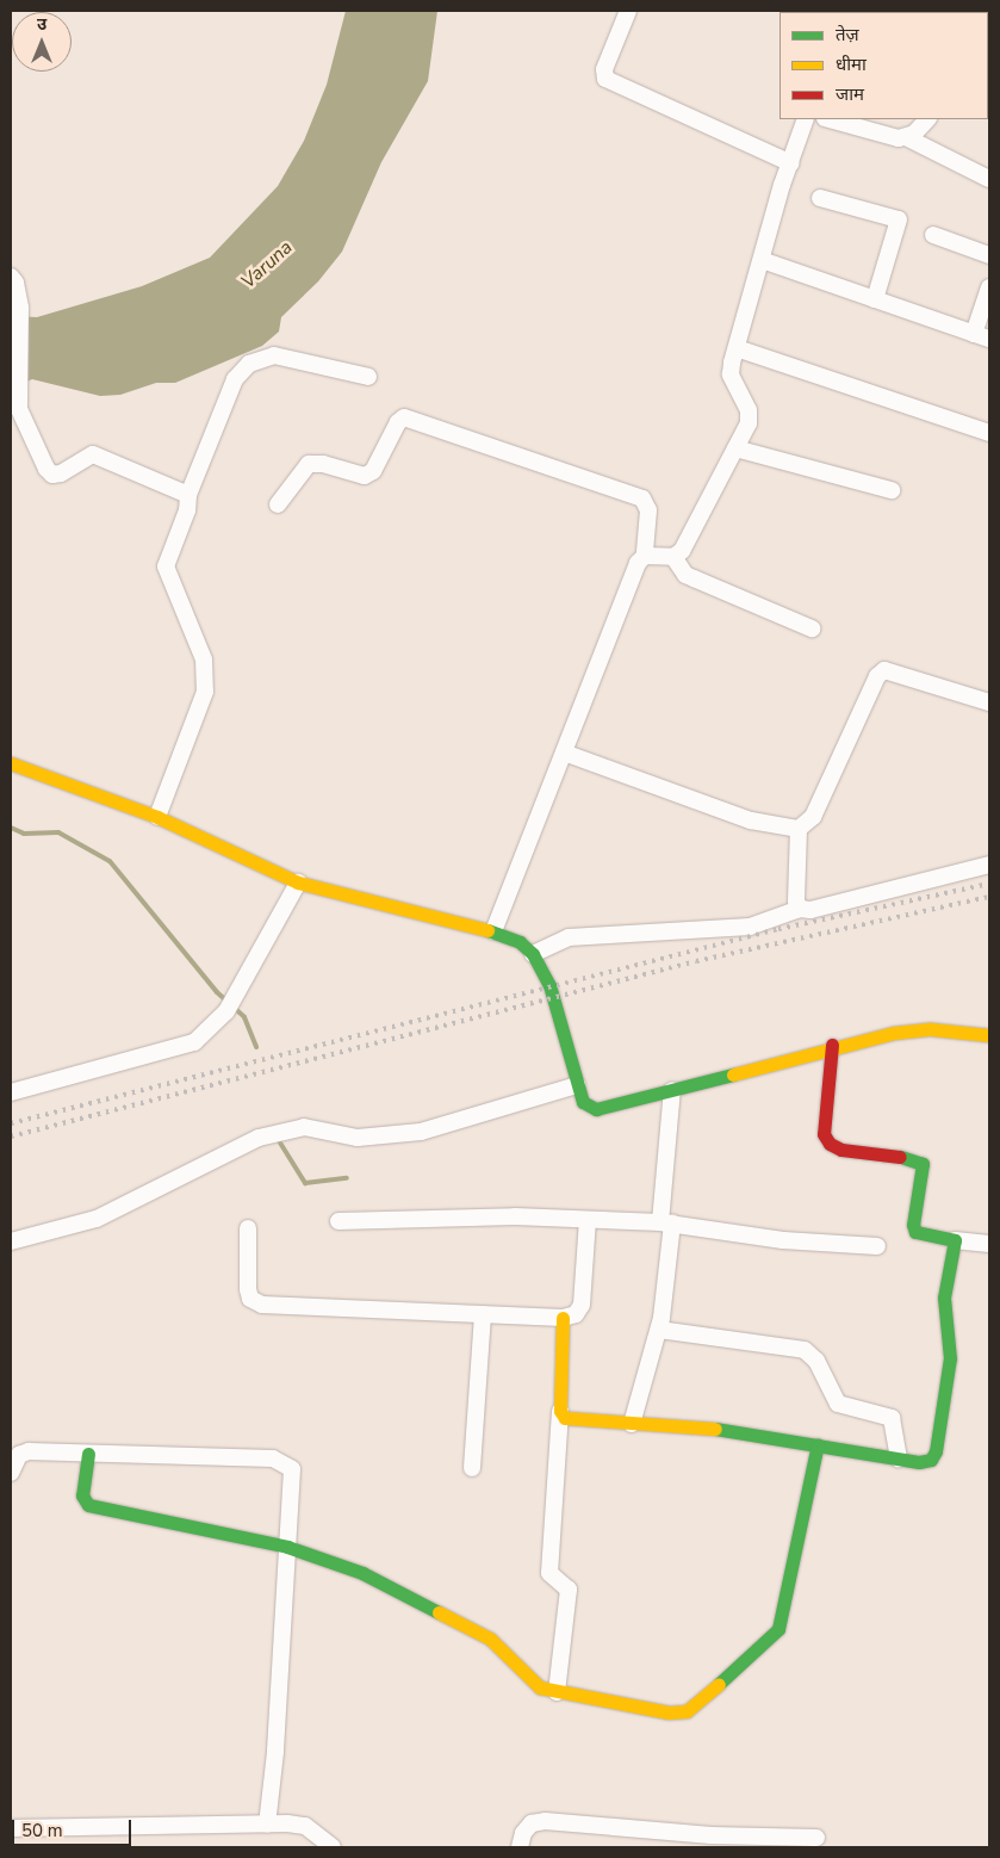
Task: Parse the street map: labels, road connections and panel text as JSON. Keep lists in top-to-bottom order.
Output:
{
  "water": ["Varuna"],
  "legend": ["तेज़", "धीमा", "जाम"],
  "scale_bar": "50 m",
  "north": "top"
}
